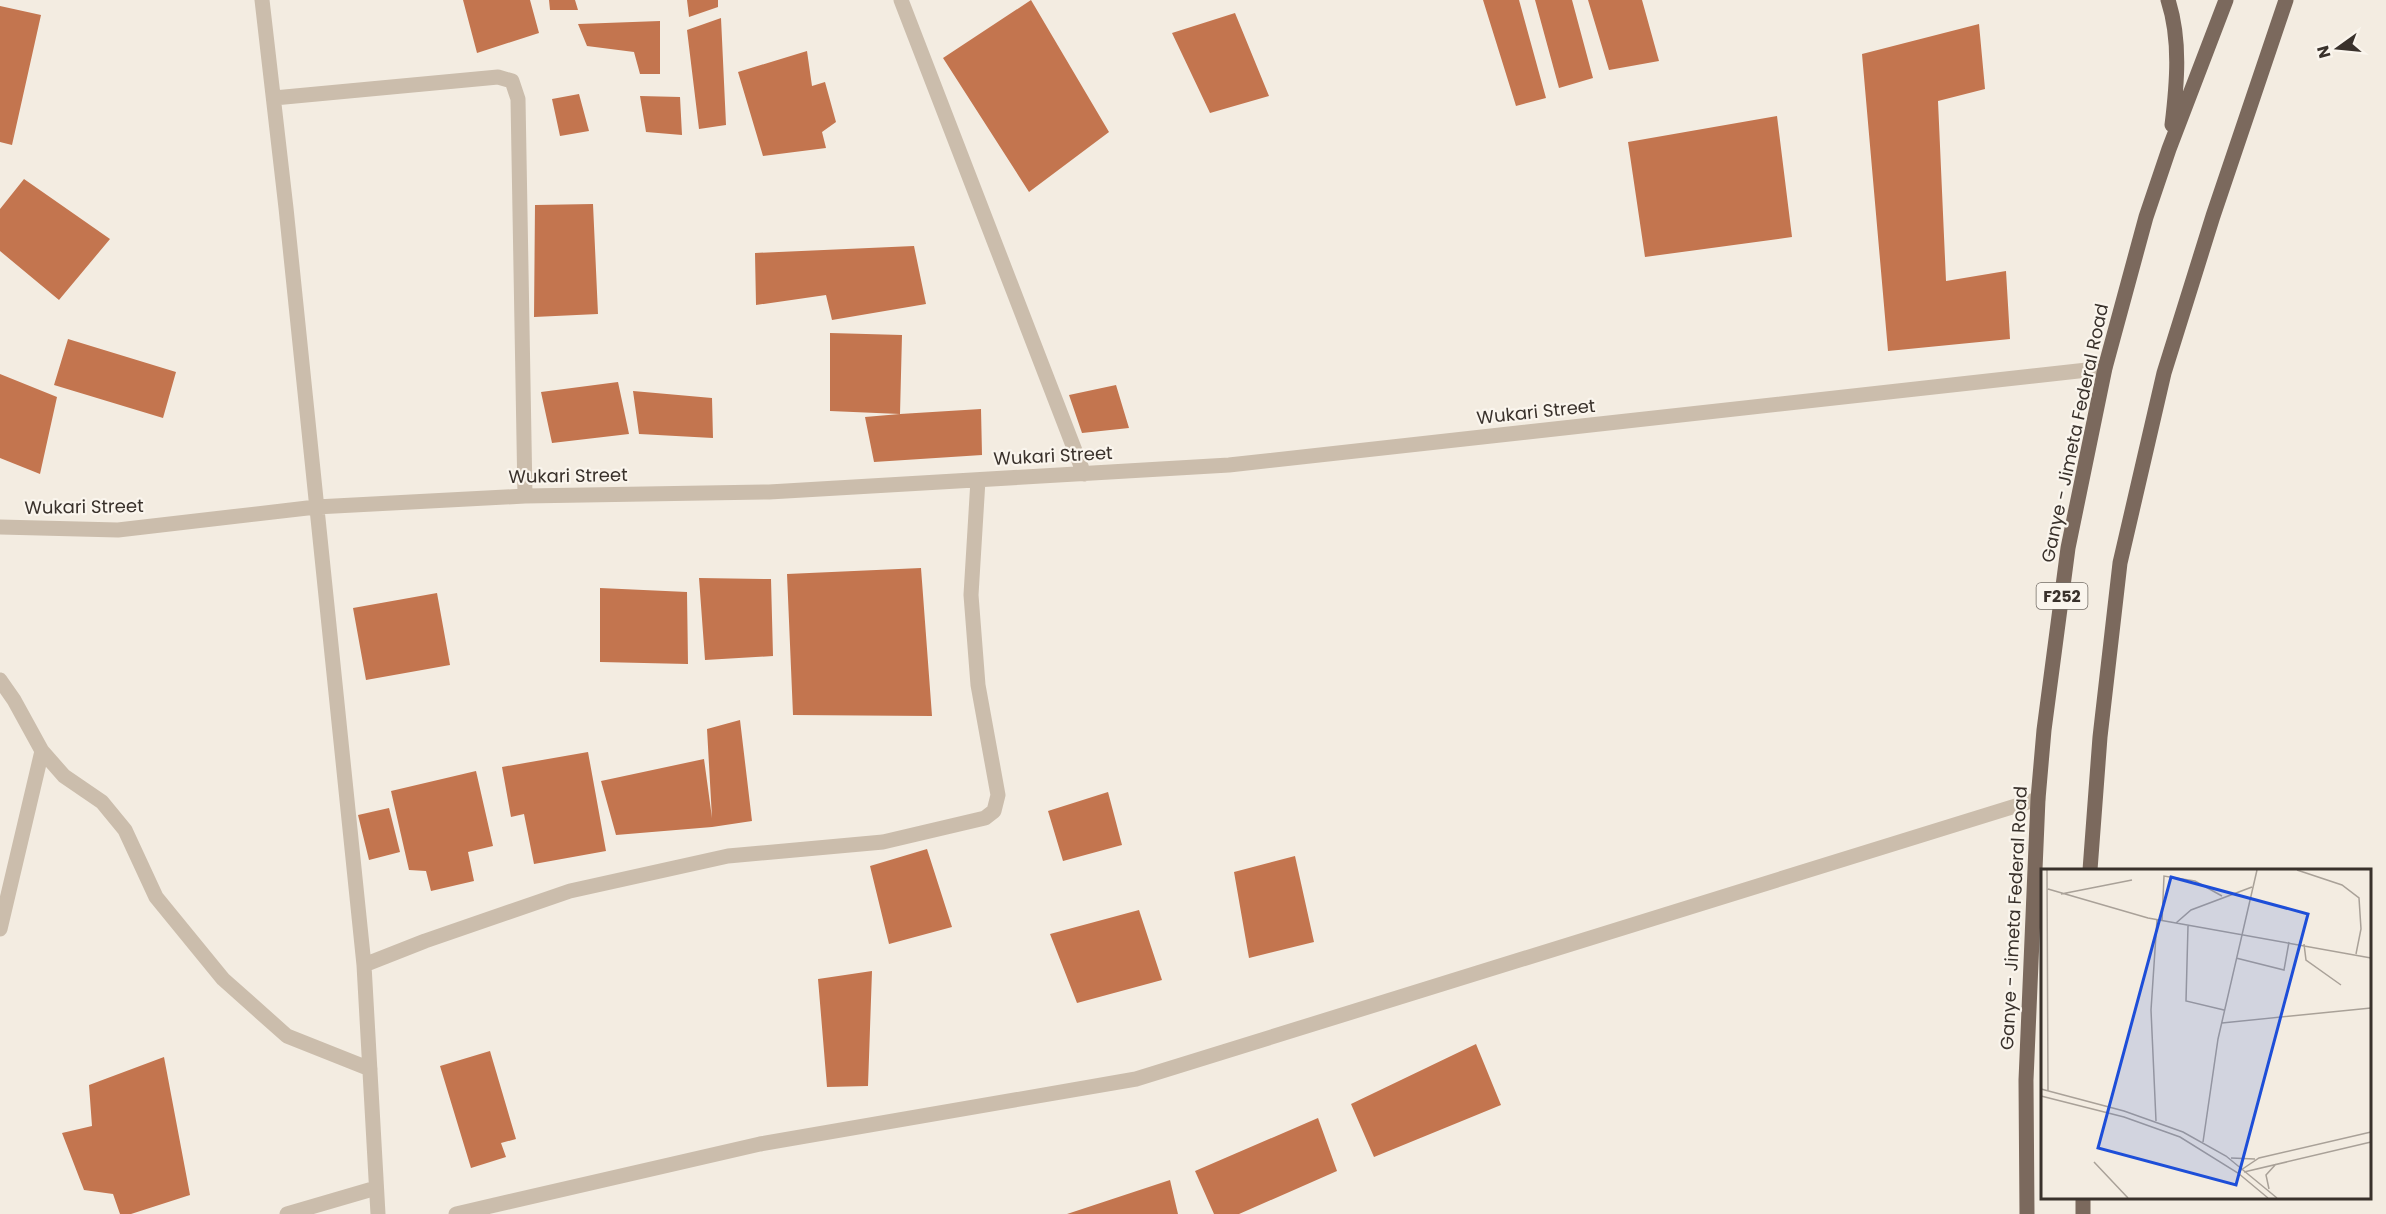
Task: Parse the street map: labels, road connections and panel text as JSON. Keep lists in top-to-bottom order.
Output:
{
  "streets": {
    "main road": ["Ganye - Jimeta Federal Road", "F252"],
    "street": ["Wukari Street"]
  },
  "crossings": [
    ["Wukari Street", "Ganye - Jimeta Federal Road"]
  ],
  "north": "left"
}
